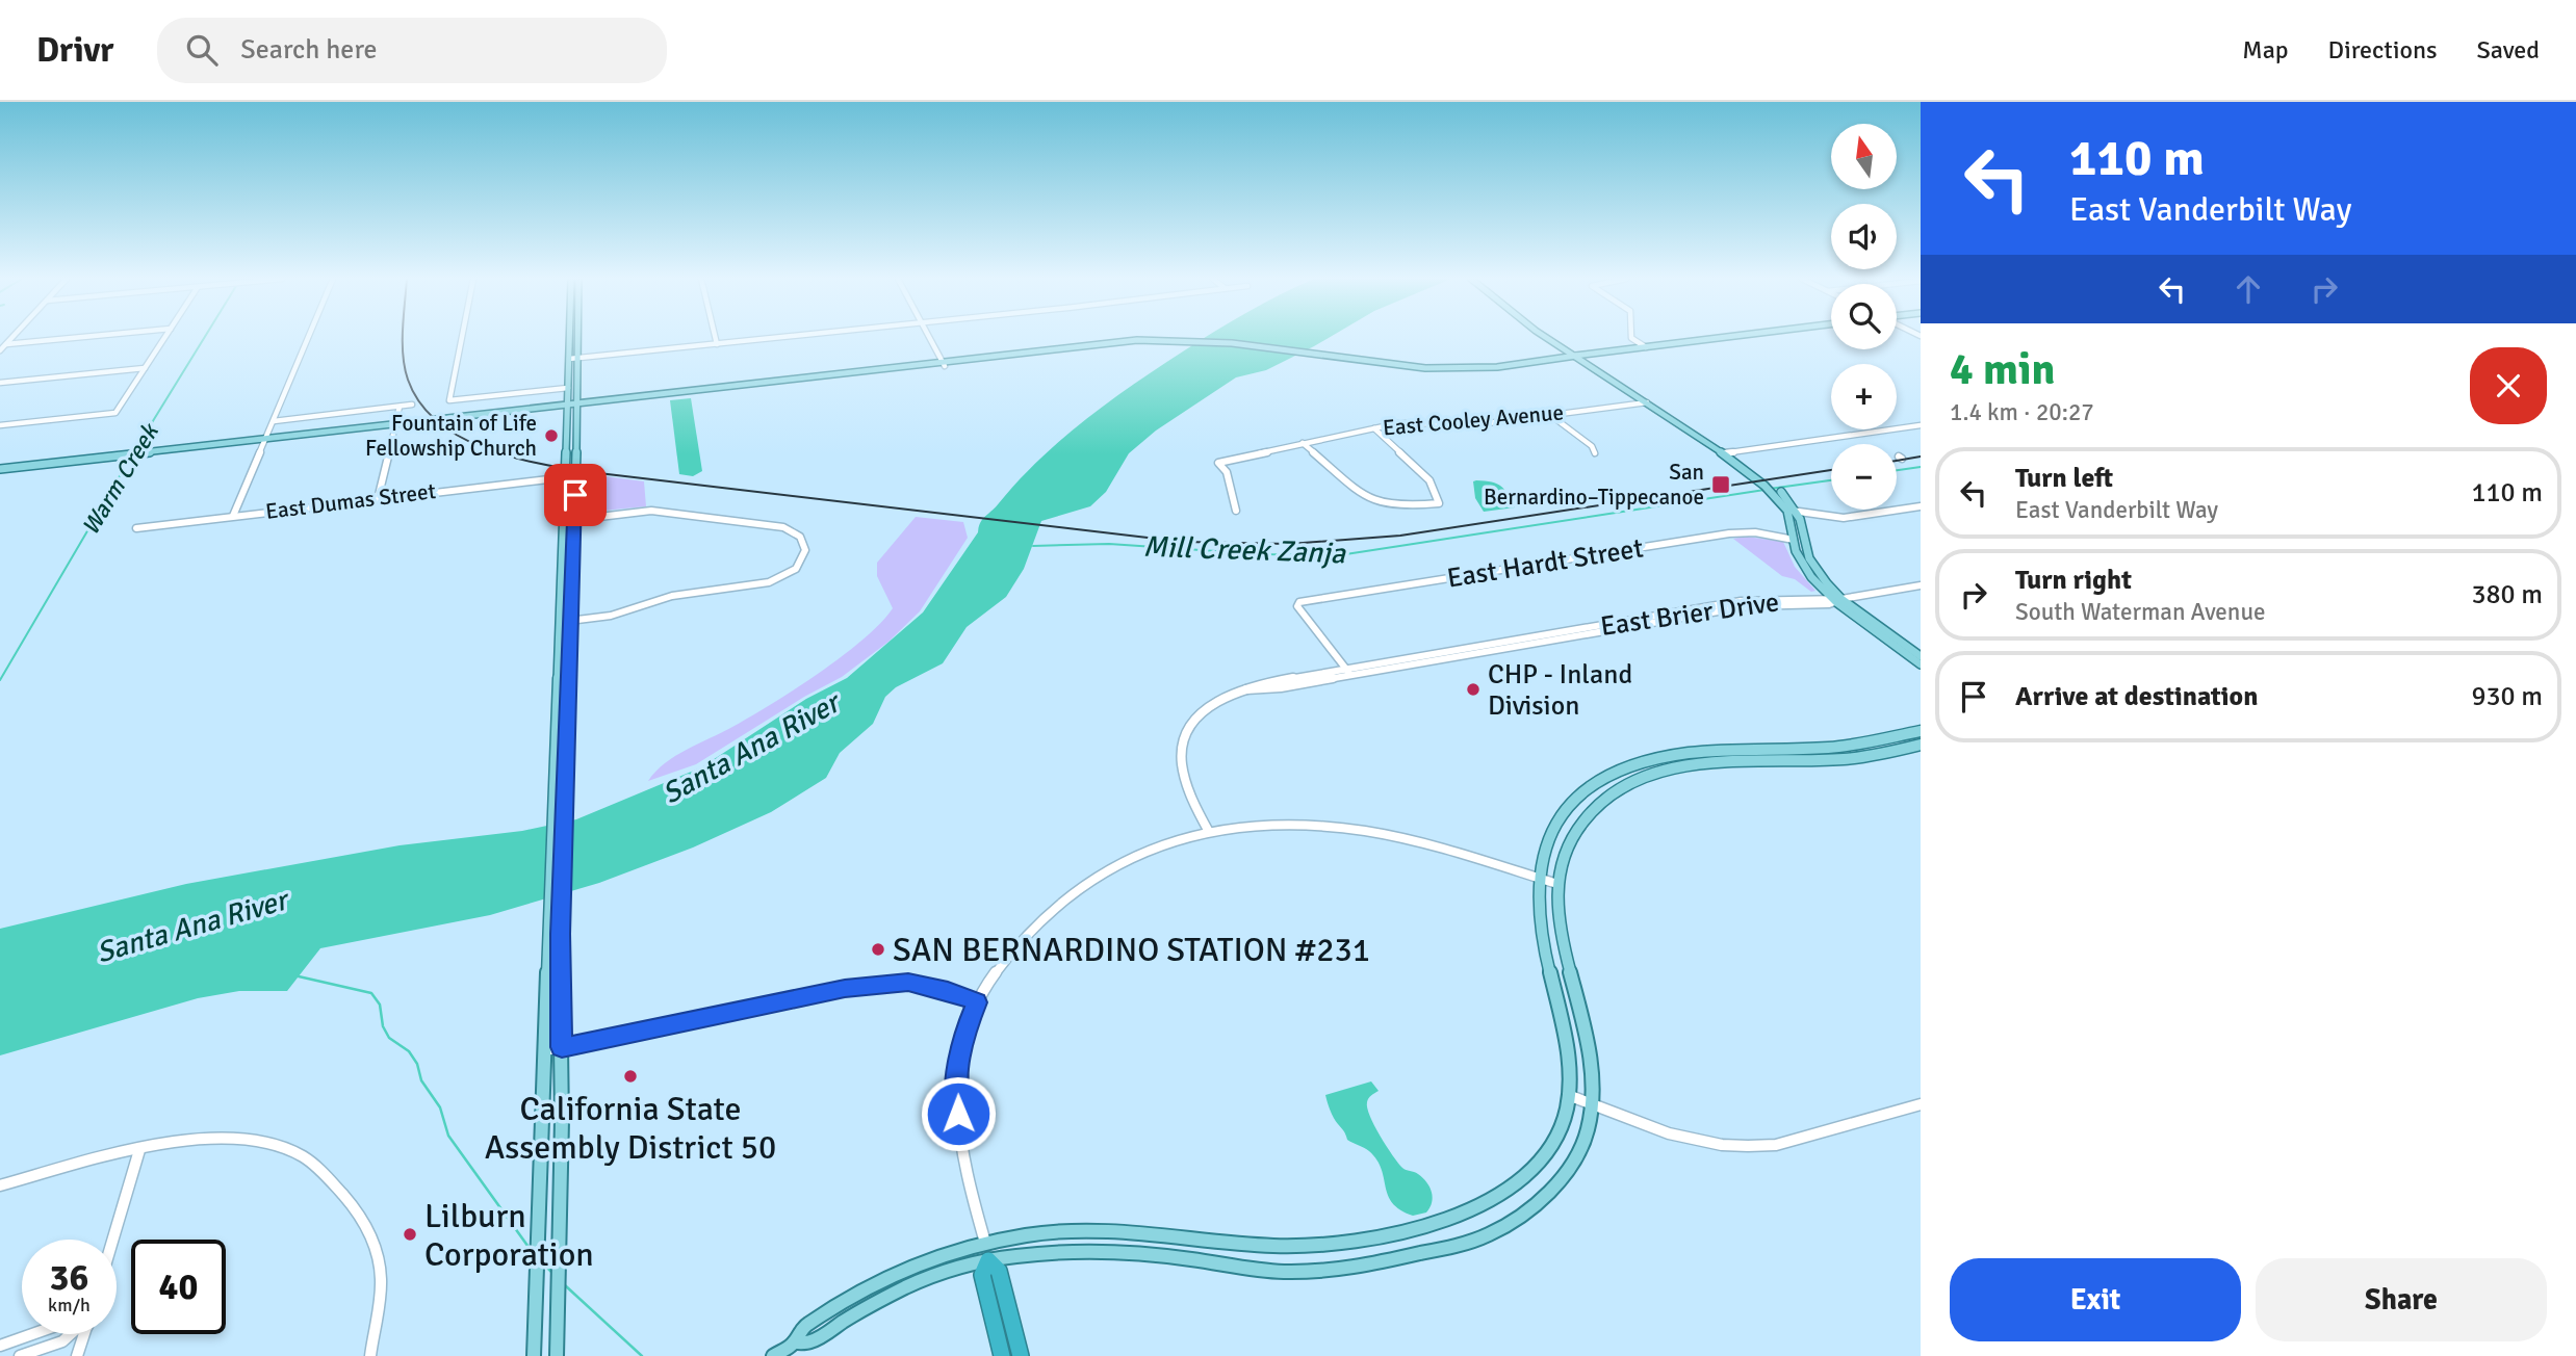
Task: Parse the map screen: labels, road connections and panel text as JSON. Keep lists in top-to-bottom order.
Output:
{
  "streets": {
    "street": [
      "East Cooley Avenue",
      "East Dumas Street",
      "East Hardt Street",
      "East Brier Drive"
    ]
  },
  "crossings": [
    ["East Hardt Street", "East Brier Drive"]
  ],
  "water": ["Warm Creek", "Mill Creek Zanja", "Santa Ana River"],
  "places": {
    "other": [
      "Fountain of Life Fellowship Church",
      "CHP - Inland Division",
      "SAN BERNARDINO STATION #231",
      "California State Assembly District 50",
      "Lilburn Corporation"
    ],
    "transit": ["San Bernardino–Tippecanoe"]
  },
  "north": "top",
  "page": {
    "header": "Drivr",
    "search": "Search here",
    "nav": ["Map", "Directions", "Saved"],
    "turn": ["110 m", "East Vanderbilt Way"],
    "map_buttons": ["+", "−"],
    "heading": ["4 min", "1.4 km · 20:27"],
    "list": [
      {
        "name": "Turn left",
        "note": "East Vanderbilt Way",
        "value": "110 m"
      },
      {
        "name": "Turn right",
        "note": "South Waterman Avenue",
        "value": "380 m"
      },
      {
        "name": "Arrive at destination",
        "value": "930 m"
      }
    ],
    "speed": "36 km/h",
    "limit": "40",
    "buttons": ["Exit", "Share"]
  }
}
